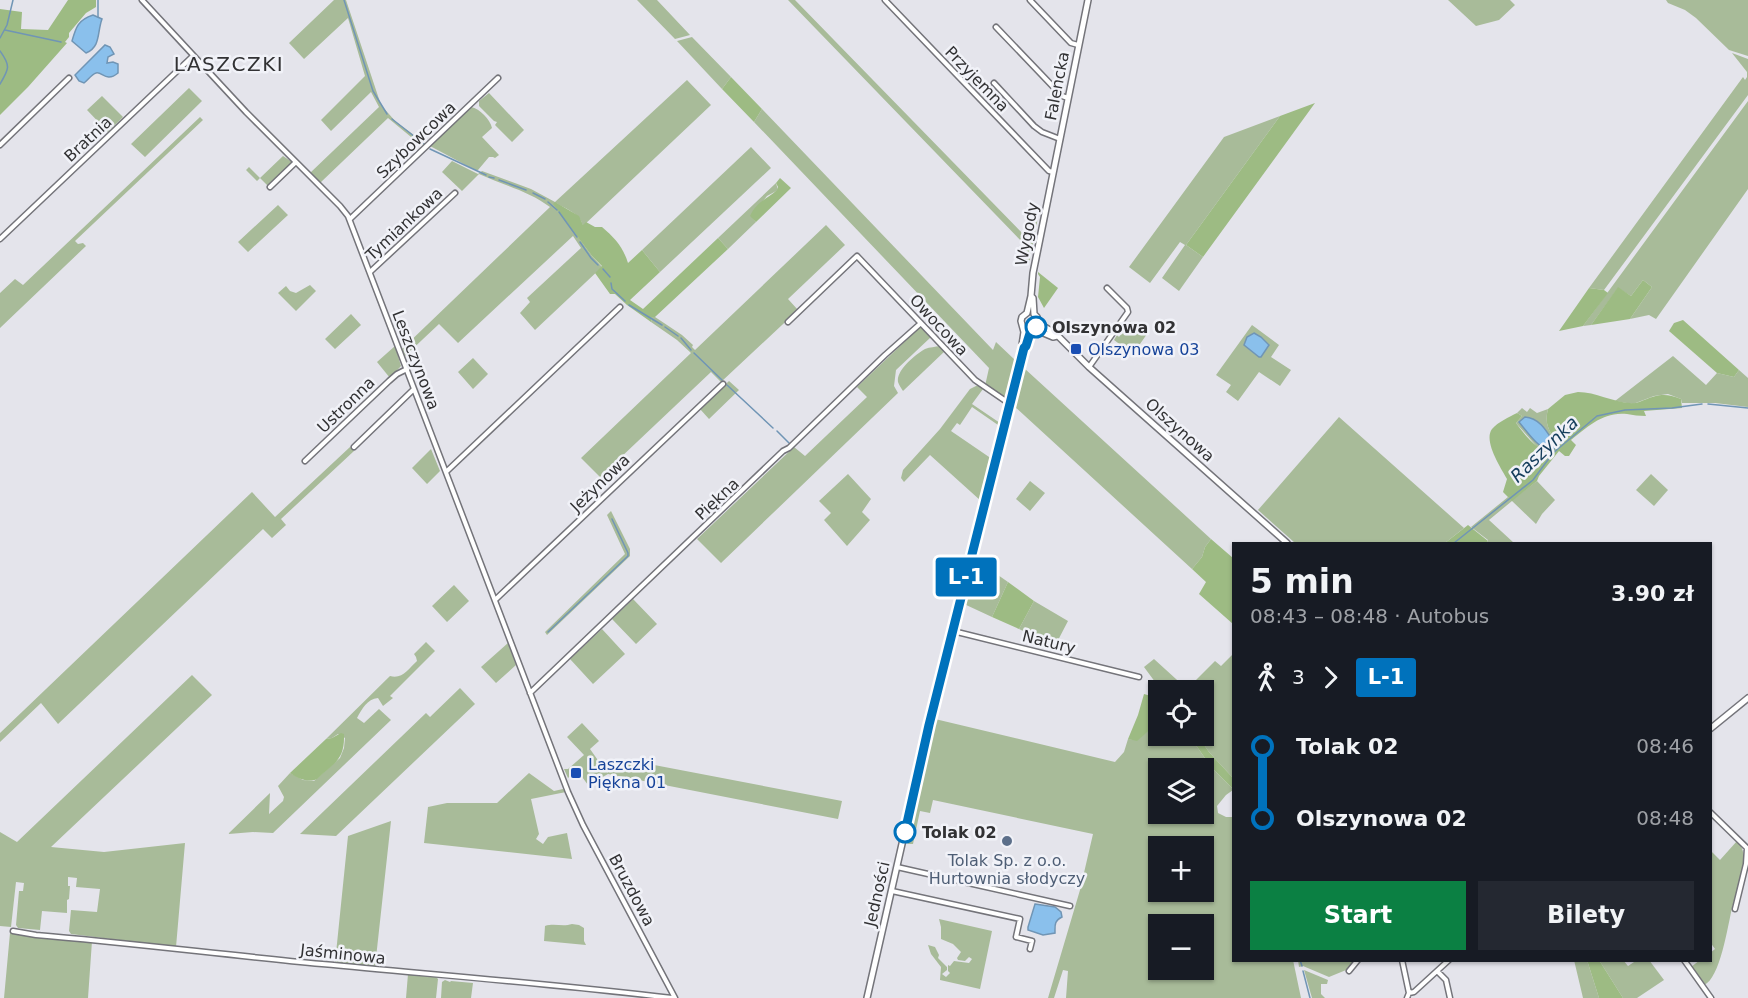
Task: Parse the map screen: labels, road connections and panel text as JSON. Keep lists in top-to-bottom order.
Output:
{
  "streets": {
    "street": [
      "Przyjemna",
      "Falencka",
      "Bratnia",
      "Szybowcowa",
      "Tymiankowa",
      "Wygody",
      "Owocowa",
      "Leszczynowa",
      "Ustronna",
      "Olszynowa",
      "Jeżynowa",
      "Piękna",
      "Natury",
      "Bruzdowa",
      "Jedności",
      "Jaśminowa"
    ]
  },
  "crossings": [
    ["Przyjemna", "Falencka"],
    ["Przyjemna", "Wygody"],
    ["Falencka", "Wygody"],
    ["Bratnia", "Leszczynowa"],
    ["Szybowcowa", "Leszczynowa"],
    ["Tymiankowa", "Leszczynowa"],
    ["Wygody", "Olszynowa"],
    ["Owocowa", "Piękna"],
    ["Leszczynowa", "Ustronna"],
    ["Leszczynowa", "Jeżynowa"],
    ["Leszczynowa", "Piękna"],
    ["Leszczynowa", "Bruzdowa"],
    ["Natury", "Jedności"],
    ["Bruzdowa", "Jaśminowa"]
  ],
  "districts": ["LASZCZKI"],
  "water": ["Raszynka"],
  "places": {
    "other": ["Olszynowa 02", "Tolak 02", "Tolak Sp. z o.o. Hurtownia słodyczy"],
    "transit": ["Olszynowa 03", "Laszczki Piękna 01"]
  },
  "lines": ["bus line L-1"],
  "page": {
    "on_map": "L-1",
    "heading": ["5 min", "08:43 – 08:48 · Autobus", "3.90 zł"],
    "legs": ["3", "L-1"],
    "map_buttons": ["+", "−"],
    "list": [
      {
        "name": "Tolak 02",
        "value": "08:46"
      },
      {
        "name": "Olszynowa 02",
        "value": "08:48"
      }
    ],
    "buttons": ["Start", "Bilety"]
  }
}
